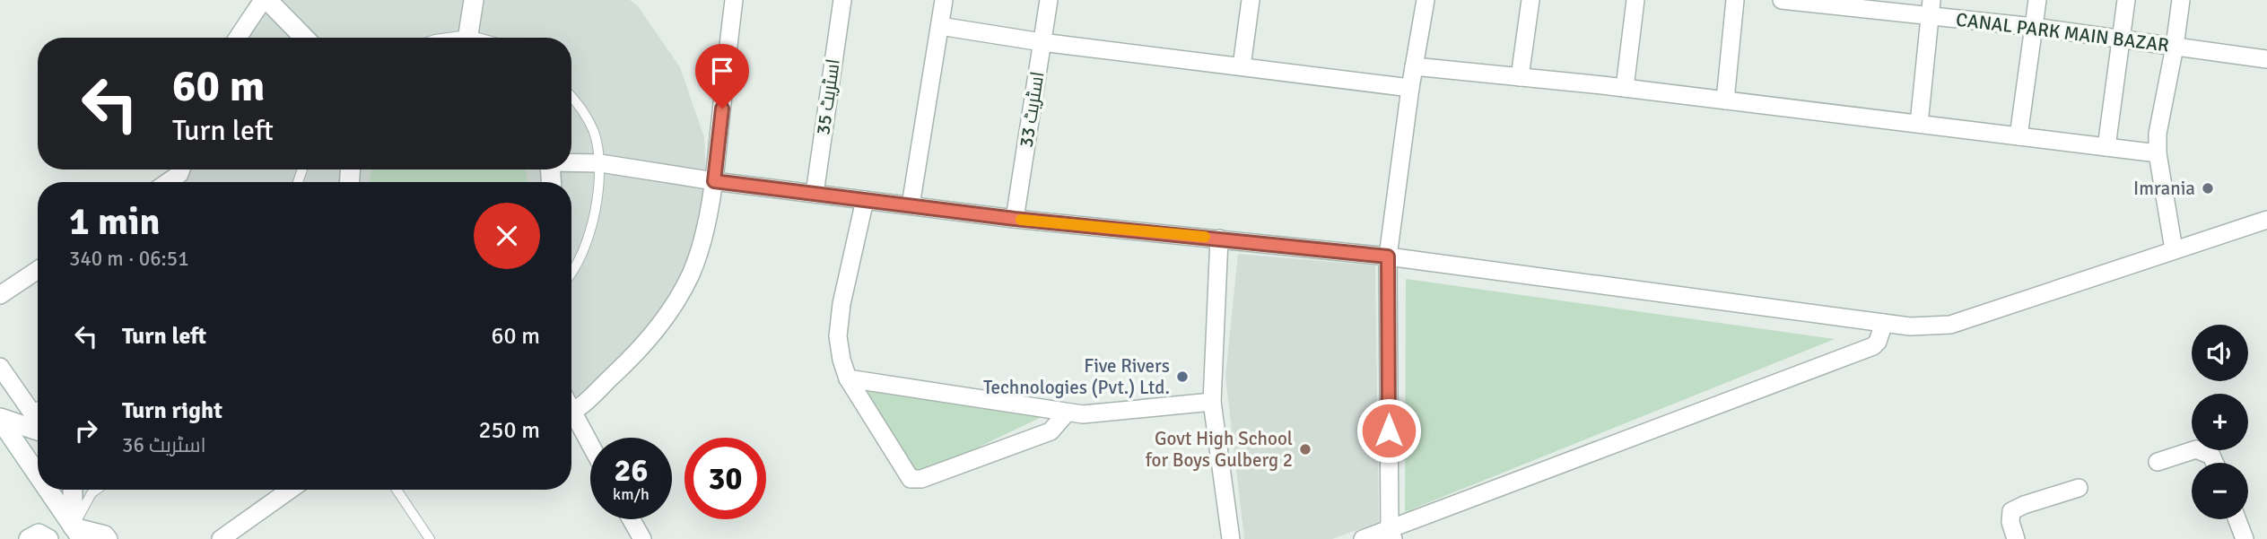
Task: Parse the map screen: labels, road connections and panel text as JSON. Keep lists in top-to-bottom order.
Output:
{
  "streets": {
    "street": ["CANAL PARK MAIN BAZAR", "اسٹریٹ 35", "اسٹریٹ 33"]
  },
  "places": ["Imrania", "Five Rivers Technologies (Pvt.) Ltd.", "Govt High School for Boys Gulberg 2"],
  "page": {
    "turn": ["60 m", "Turn left"],
    "heading": ["1 min", "340 m · 06:51"],
    "list": [
      {
        "name": "Turn left",
        "value": "60 m"
      },
      {
        "name": "Turn right",
        "note": "اسٹریٹ 36",
        "value": "250 m"
      }
    ],
    "map_buttons": ["+", "−"],
    "speed": "26 km/h",
    "limit": "30"
  }
}
